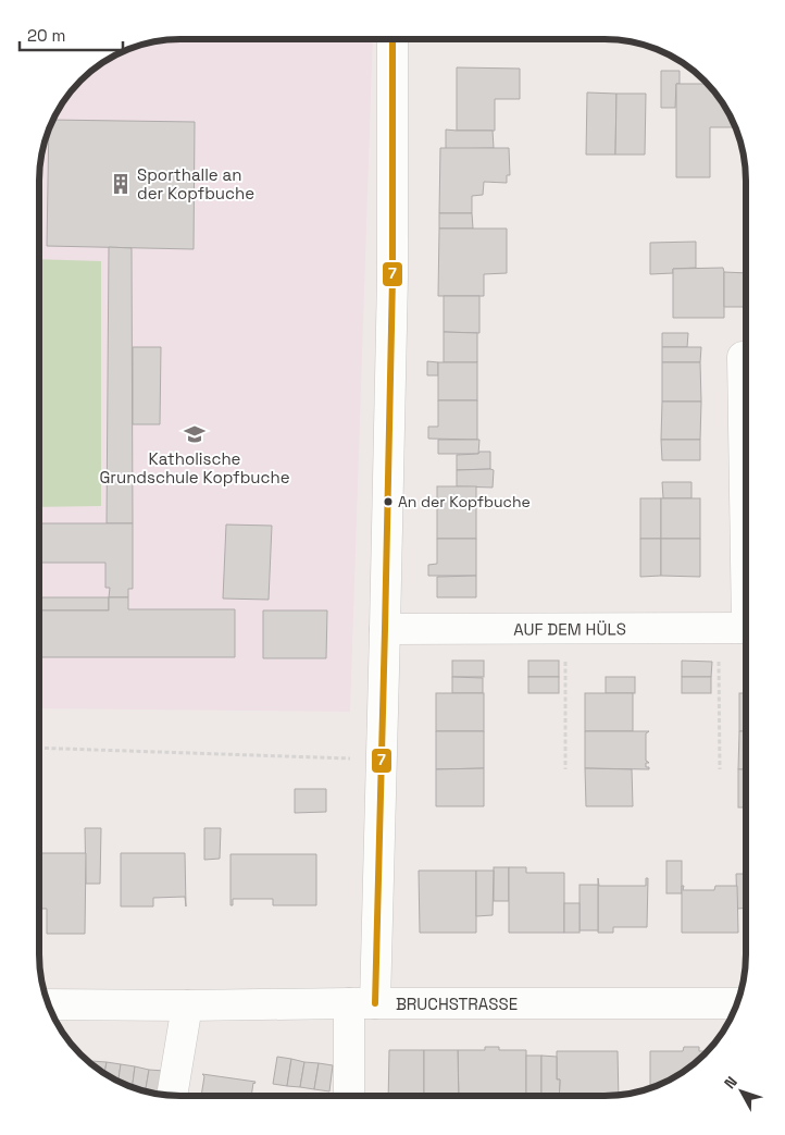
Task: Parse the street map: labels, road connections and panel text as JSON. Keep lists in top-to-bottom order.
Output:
{
  "streets": {
    "street": ["AUF DEM HÜLS", "BRUCHSTRASSE"]
  },
  "places": {
    "building": ["Sporthalle an der Kopfbuche"],
    "school or university": ["Katholische Grundschule Kopfbuche"],
    "other": ["An der Kopfbuche"]
  },
  "lines": ["transit line 7"],
  "scale_bar": "20 m",
  "north": "top left"
}
